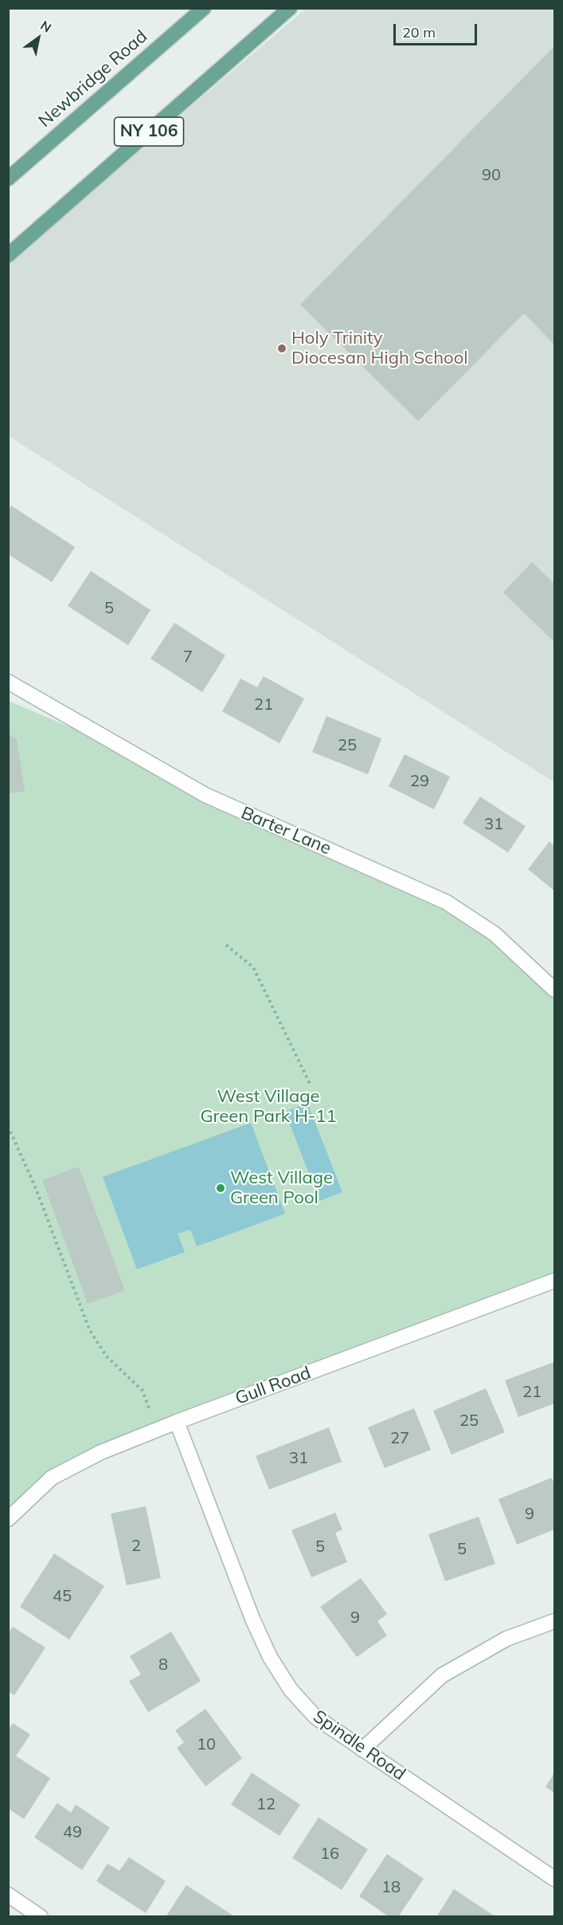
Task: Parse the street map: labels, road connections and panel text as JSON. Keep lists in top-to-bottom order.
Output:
{
  "streets": {
    "main road": ["Newbridge Road", "NY 106"],
    "street": ["Barter Lane", "Gull Road", "Spindle Road"]
  },
  "crossings": [
    ["Gull Road", "Spindle Road"]
  ],
  "parks": ["West Village Green Park H-11"],
  "places": ["Holy Trinity Diocesan High School", "West Village Green Pool"],
  "house_numbers": [
    "90",
    "5",
    "7",
    "21",
    "25",
    "29",
    "31",
    "21",
    "25",
    "27",
    "31",
    "9",
    "2",
    "5",
    "5",
    "45",
    "9",
    "8",
    "10",
    "12",
    "49",
    "16",
    "18"
  ],
  "scale_bar": "20 m",
  "north": "top right"
}
